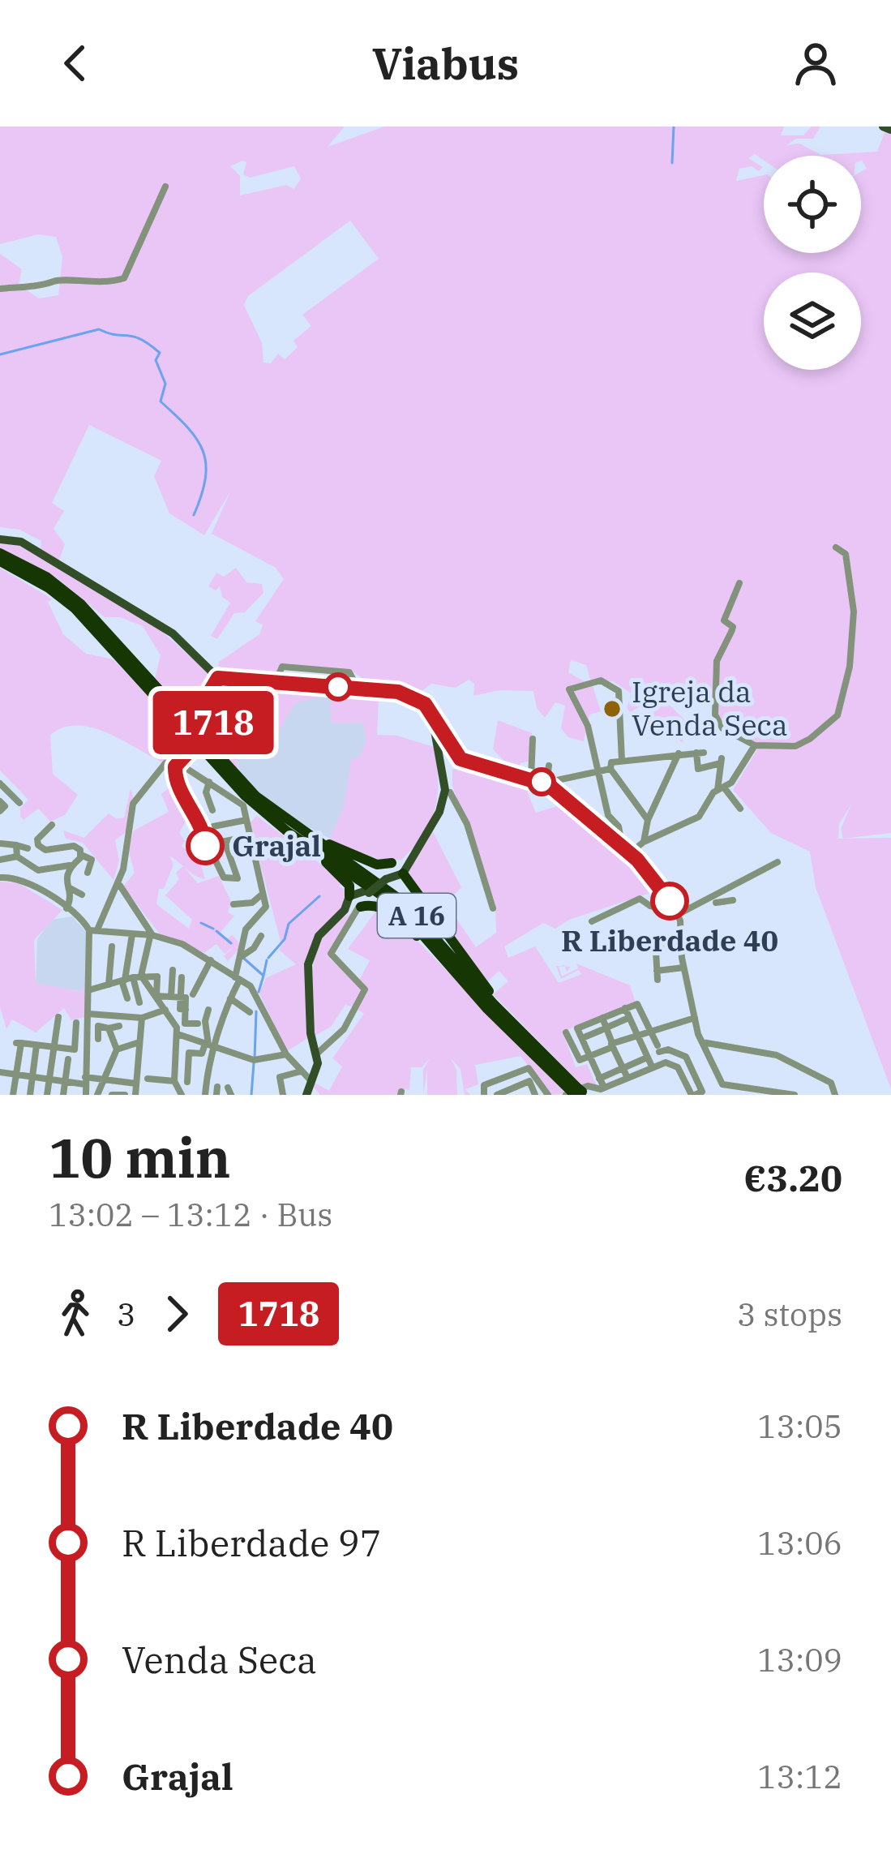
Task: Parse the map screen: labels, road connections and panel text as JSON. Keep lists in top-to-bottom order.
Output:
{
  "streets": {
    "highway": ["A 16"]
  },
  "places": ["Igreja da Venda Seca", "Grajal", "R Liberdade 40"],
  "lines": ["bus line 1718"],
  "page": {
    "header": "Viabus",
    "on_map": "1718",
    "heading": ["10 min", "13:02 – 13:12 · Bus", "€3.20"],
    "legs": ["3", "1718", "3 stops"],
    "list": [
      {
        "name": "R Liberdade 40",
        "value": "13:05"
      },
      {
        "name": "R Liberdade 97",
        "value": "13:06"
      },
      {
        "name": "Venda Seca",
        "value": "13:09"
      },
      {
        "name": "Grajal",
        "value": "13:12"
      }
    ]
  }
}
